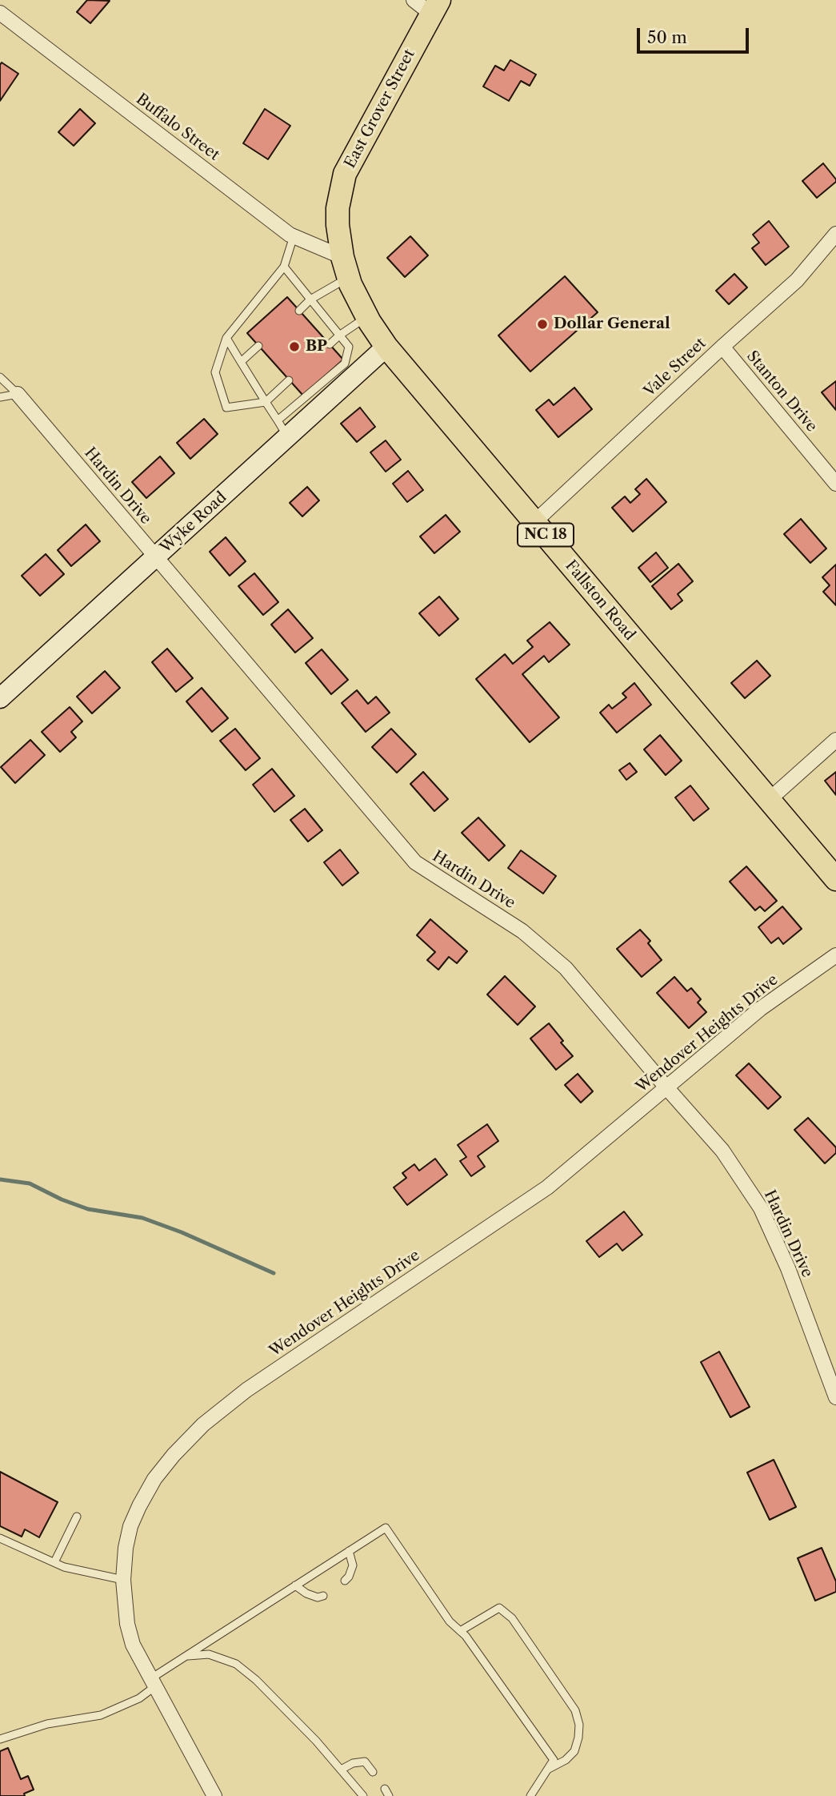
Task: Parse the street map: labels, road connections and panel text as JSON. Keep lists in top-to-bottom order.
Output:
{
  "streets": {
    "main road": [
      "East Grover Street",
      "Wyke Road",
      "NC 18",
      "Fallston Road"
    ],
    "street": [
      "Buffalo Street",
      "Vale Street",
      "Stanton Drive",
      "Hardin Drive",
      "Wendover Heights Drive"
    ]
  },
  "crossings": [
    ["East Grover Street", "Buffalo Street"],
    ["East Grover Street", "Fallston Road"],
    ["Buffalo Street", "Fallston Road"],
    ["Vale Street", "Stanton Drive"],
    ["Vale Street", "Fallston Road"],
    ["Hardin Drive", "Wyke Road"],
    ["Hardin Drive", "Wendover Heights Drive"],
    ["Wyke Road", "Fallston Road"]
  ],
  "places": ["Dollar General", "BP"],
  "scale_bar": "50 m"
}
